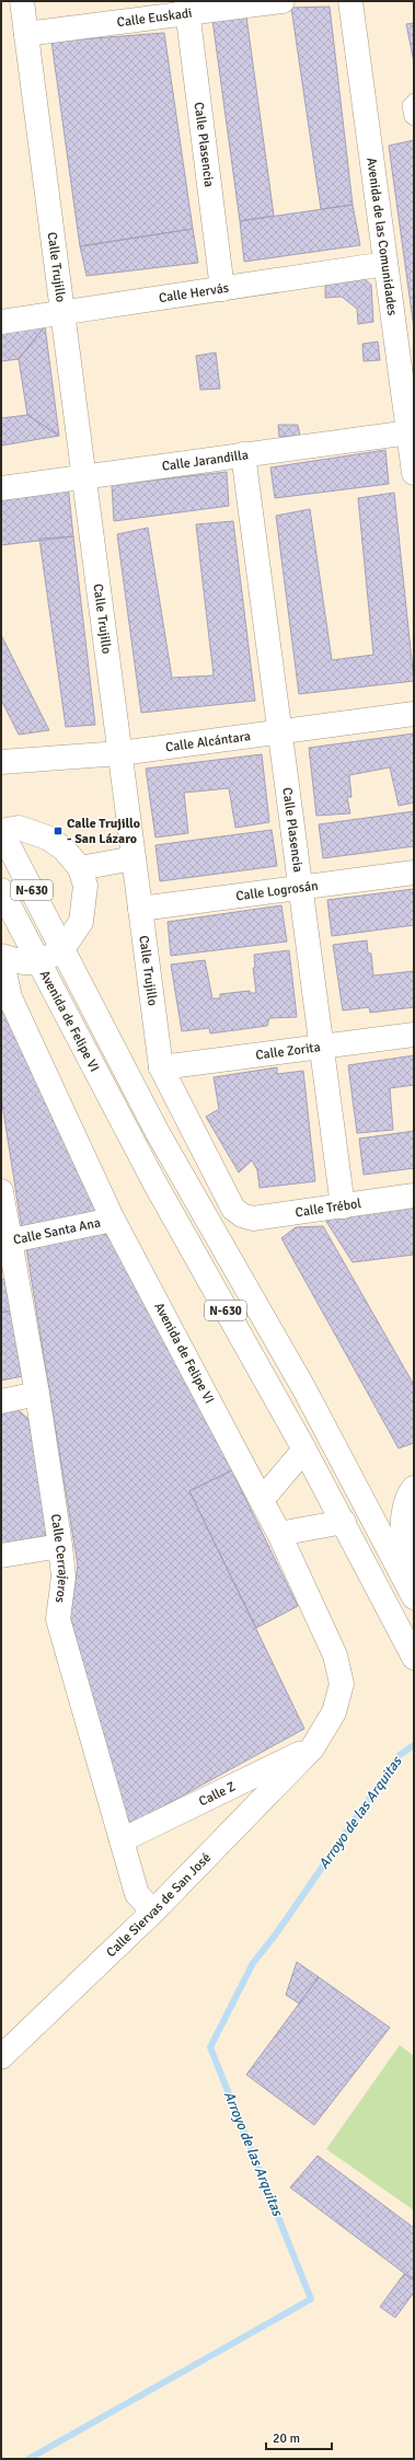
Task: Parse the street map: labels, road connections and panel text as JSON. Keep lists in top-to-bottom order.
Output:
{
  "streets": {
    "main road": [
      "Calle Euskadi",
      "Calle Plasencia",
      "Avenida de las Comunidades",
      "Calle Trujillo",
      "Calle Hervás",
      "Calle Jarandilla",
      "Calle Alcántara",
      "N-630",
      "Calle Logrosán",
      "Avenida de Felipe VI",
      "Calle Zorita",
      "Calle Trébol",
      "Calle Santa Ana",
      "Calle Cerrajeros",
      "Calle Z",
      "Calle Siervas de San José"
    ]
  },
  "crossings": [
    ["Calle Euskadi", "Calle Plasencia"],
    ["Calle Euskadi", "Calle Trujillo"],
    ["Calle Plasencia", "Calle Hervás"],
    ["Calle Plasencia", "Calle Jarandilla"],
    ["Calle Plasencia", "Calle Alcántara"],
    ["Calle Plasencia", "Calle Logrosán"],
    ["Calle Plasencia", "Calle Zorita"],
    ["Calle Plasencia", "Calle Trébol"],
    ["Avenida de las Comunidades", "Calle Hervás"],
    ["Avenida de las Comunidades", "Calle Jarandilla"],
    ["Calle Trujillo", "Calle Hervás"],
    ["Calle Trujillo", "Calle Jarandilla"],
    ["Calle Trujillo", "Calle Alcántara"],
    ["Calle Trujillo", "Calle Logrosán"],
    ["Calle Trujillo", "Calle Zorita"],
    ["Calle Trujillo", "Calle Trébol"],
    ["N-630", "Avenida de Felipe VI"],
    ["Avenida de Felipe VI", "Calle Santa Ana"],
    ["Avenida de Felipe VI", "Calle Z"],
    ["Avenida de Felipe VI", "Calle Siervas de San José"],
    ["Calle Santa Ana", "Calle Cerrajeros"],
    ["Calle Cerrajeros", "Calle Z"],
    ["Calle Cerrajeros", "Calle Siervas de San José"],
    ["Calle Z", "Calle Siervas de San José"]
  ],
  "water": ["Arroyo de las Arquitas"],
  "places": {
    "transit": ["Calle Trujillo - San Lázaro"]
  },
  "scale_bar": "20 m"
}
